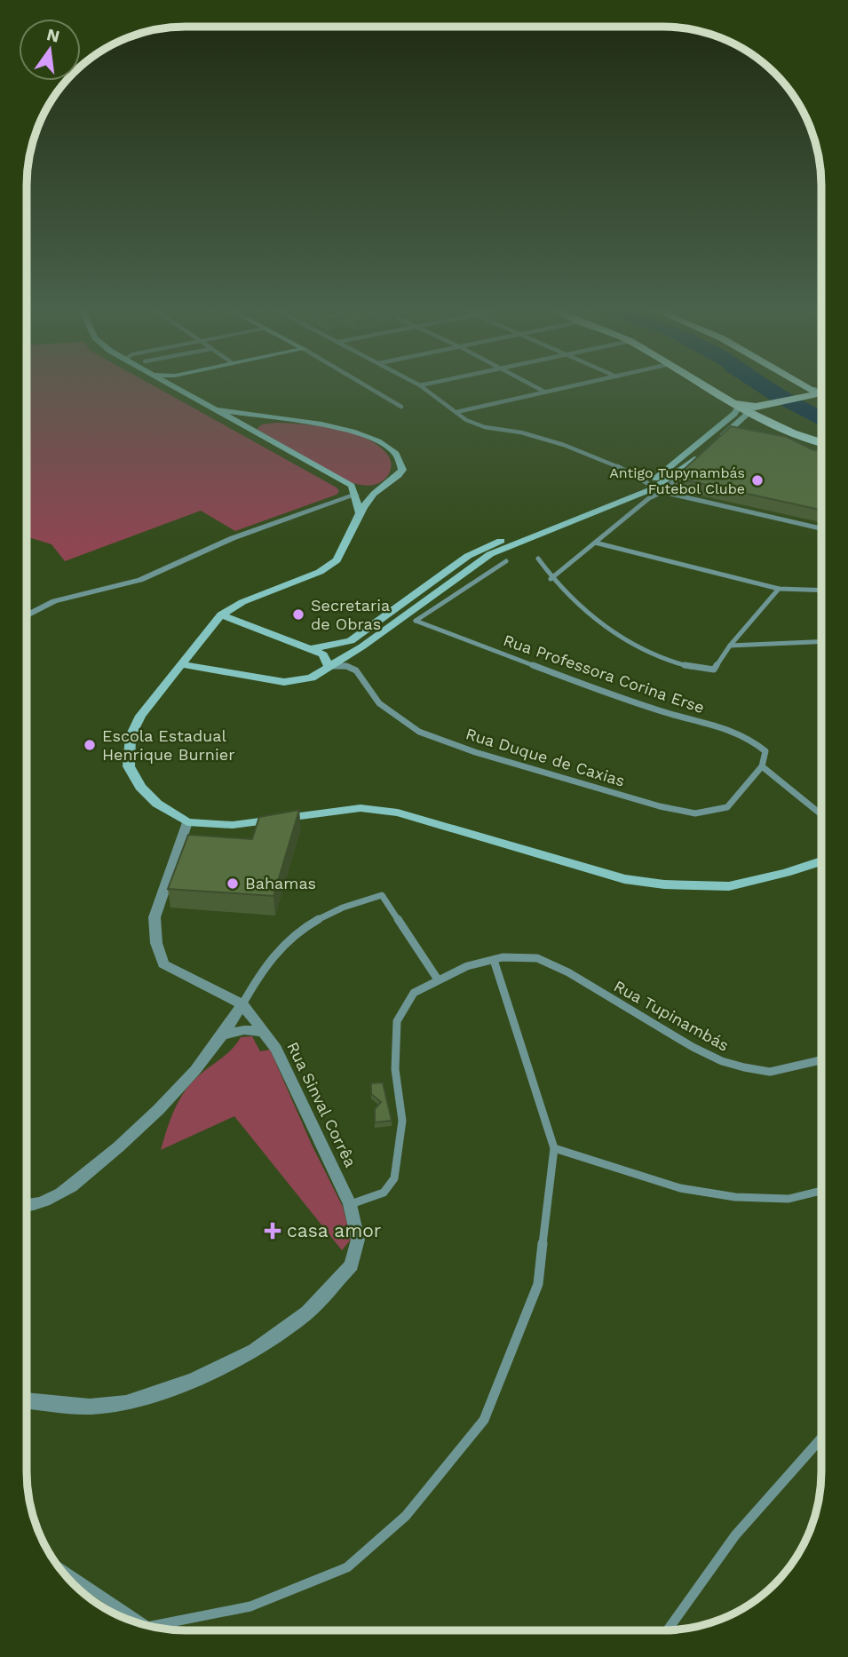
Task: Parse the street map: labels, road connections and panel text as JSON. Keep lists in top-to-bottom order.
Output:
{
  "streets": {
    "street": [
      "Rua Professora Corina Erse",
      "Rua Duque de Caxias",
      "Rua Tupinambás",
      "Rua Sinval Corrêa"
    ]
  },
  "crossings": [
    ["Rua Professora Corina Erse", "Rua Duque de Caxias"],
    ["Rua Tupinambás", "Rua Sinval Corrêa"]
  ],
  "places": {
    "other": [
      "Antigo Tupynambás Futebol Clube",
      "Secretaria de Obras",
      "Escola Estadual Henrique Burnier",
      "Bahamas"
    ],
    "health": ["casa amor"]
  },
  "north": "top"
}
